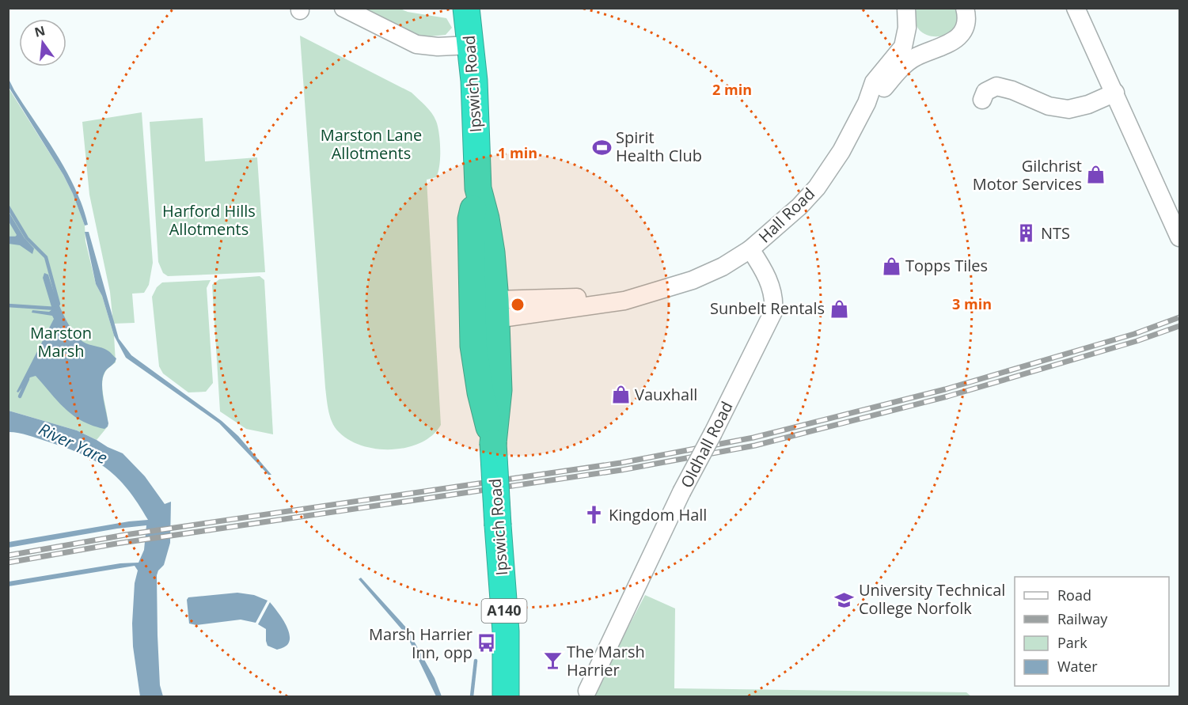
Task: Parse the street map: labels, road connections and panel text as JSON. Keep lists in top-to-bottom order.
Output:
{
  "streets": {
    "highway": ["Ipswich Road", "A140"],
    "street": ["Hall Road", "Oldhall Road"]
  },
  "crossings": [
    ["Ipswich Road", "Hall Road"],
    ["Hall Road", "Oldhall Road"]
  ],
  "water": ["River Yare"],
  "parks": ["Marston Lane Allotments", "Harford Hills Allotments", "Marston Marsh"],
  "places": {
    "sports": ["Spirit Health Club"],
    "shop": [
      "Gilchrist Motor Services",
      "Topps Tiles",
      "Sunbelt Rentals",
      "Vauxhall"
    ],
    "building": ["NTS"],
    "church": ["Kingdom Hall"],
    "school or university": ["University Technical College Norfolk"],
    "bus stop": ["Marsh Harrier Inn, opp"],
    "bar": ["The Marsh Harrier"]
  },
  "legend": [
    "Road",
    "Railway",
    "Park",
    "Water"
  ],
  "north": "top",
  "rings": ["2 min", "1 min", "3 min"]
}
